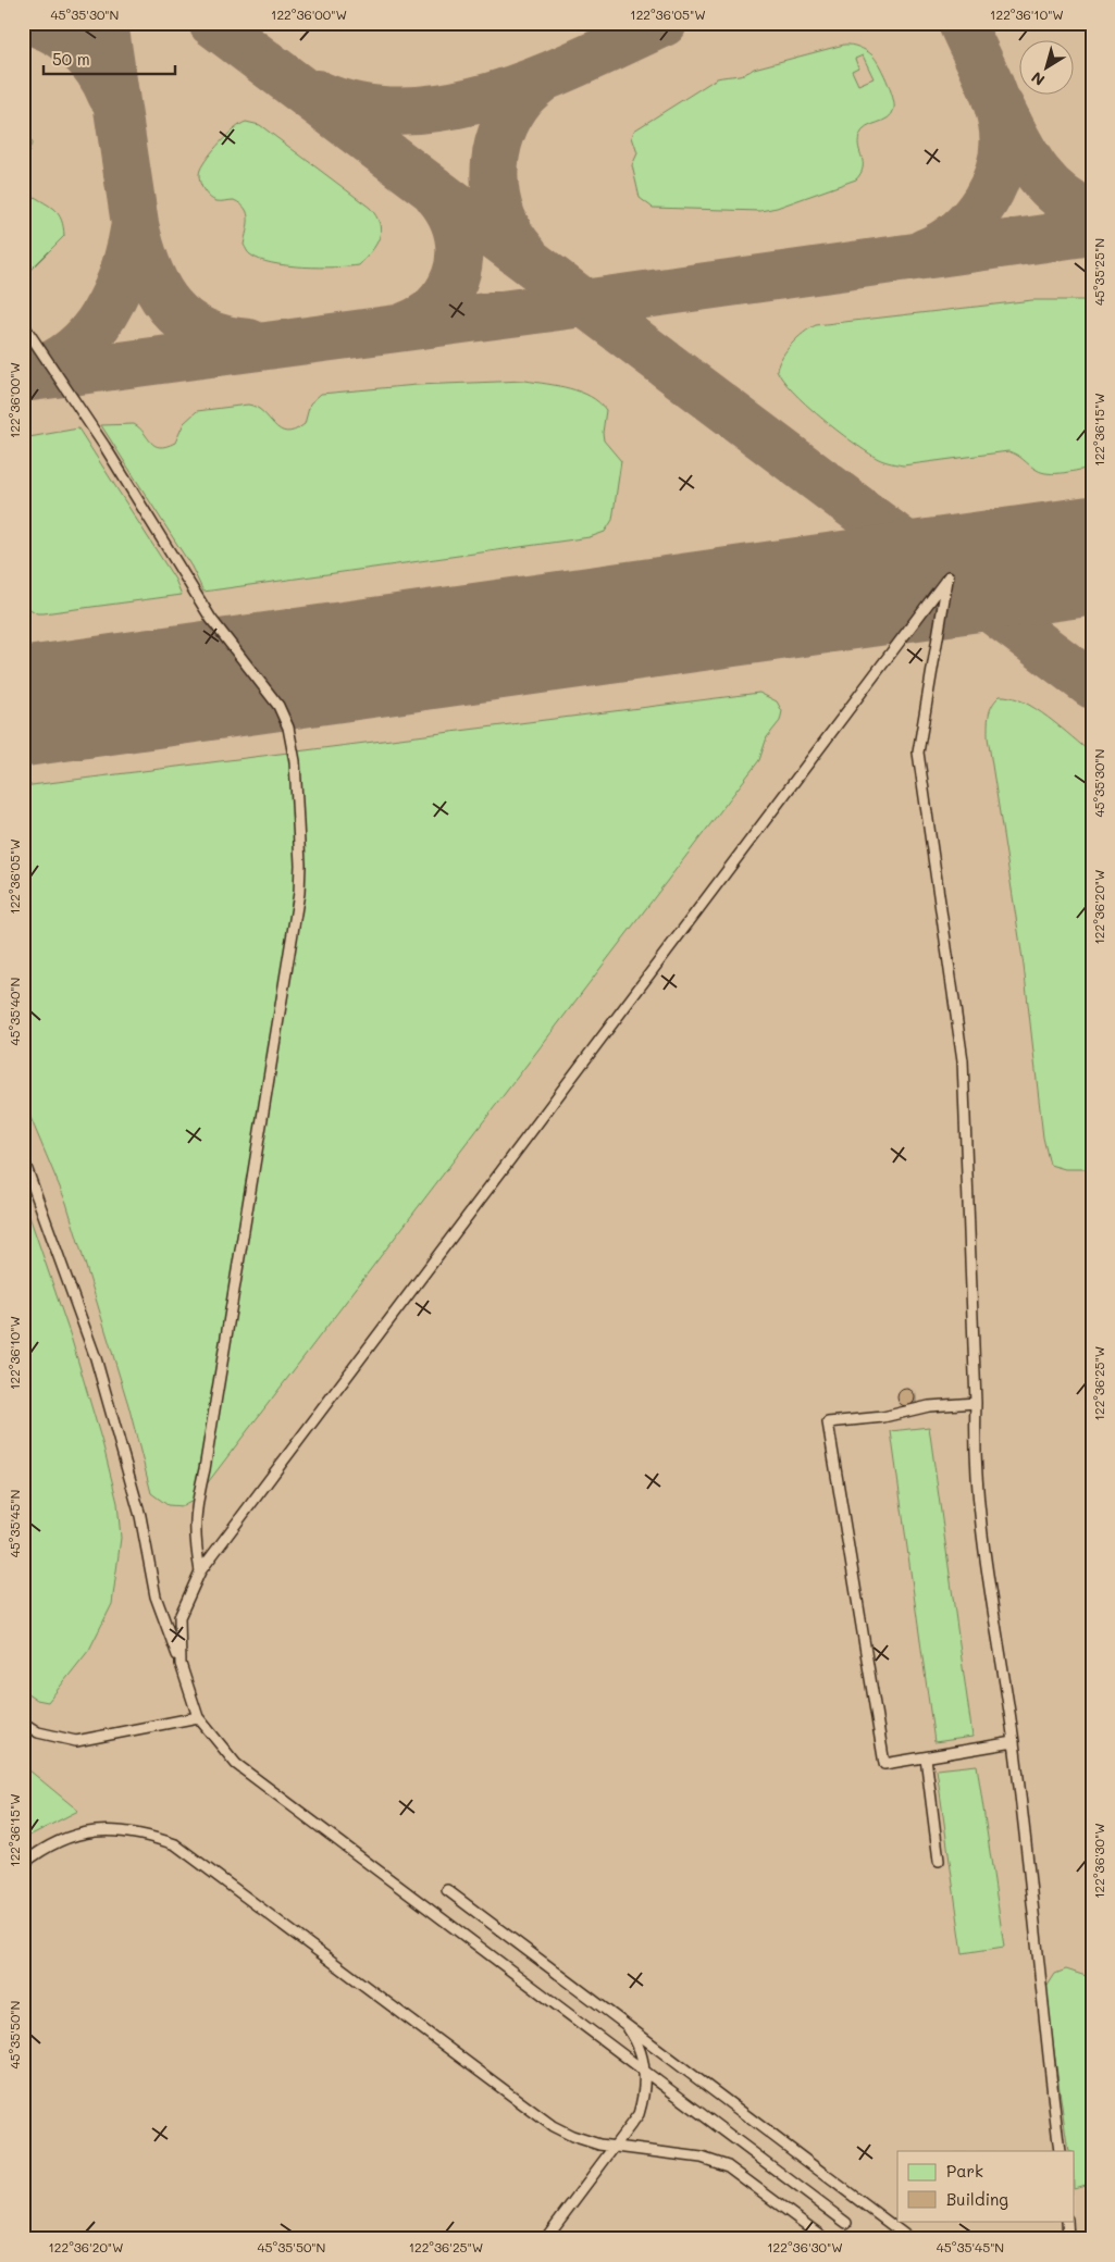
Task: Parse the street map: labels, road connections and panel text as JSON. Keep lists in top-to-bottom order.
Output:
{
  "legend": ["Park", "Building"],
  "scale_bar": "50 m",
  "north": "bottom left",
  "coordinates": [
    "45°35'30\"N",
    "122°36'00\"W",
    "122°36'05\"W",
    "122°36'10\"W",
    "45°35'25\"N",
    "122°36'15\"W",
    "122°36'20\"W",
    "45°35'40\"N",
    "122°36'25\"W",
    "45°35'45\"N",
    "122°36'30\"W",
    "45°35'50\"N"
  ]
}
